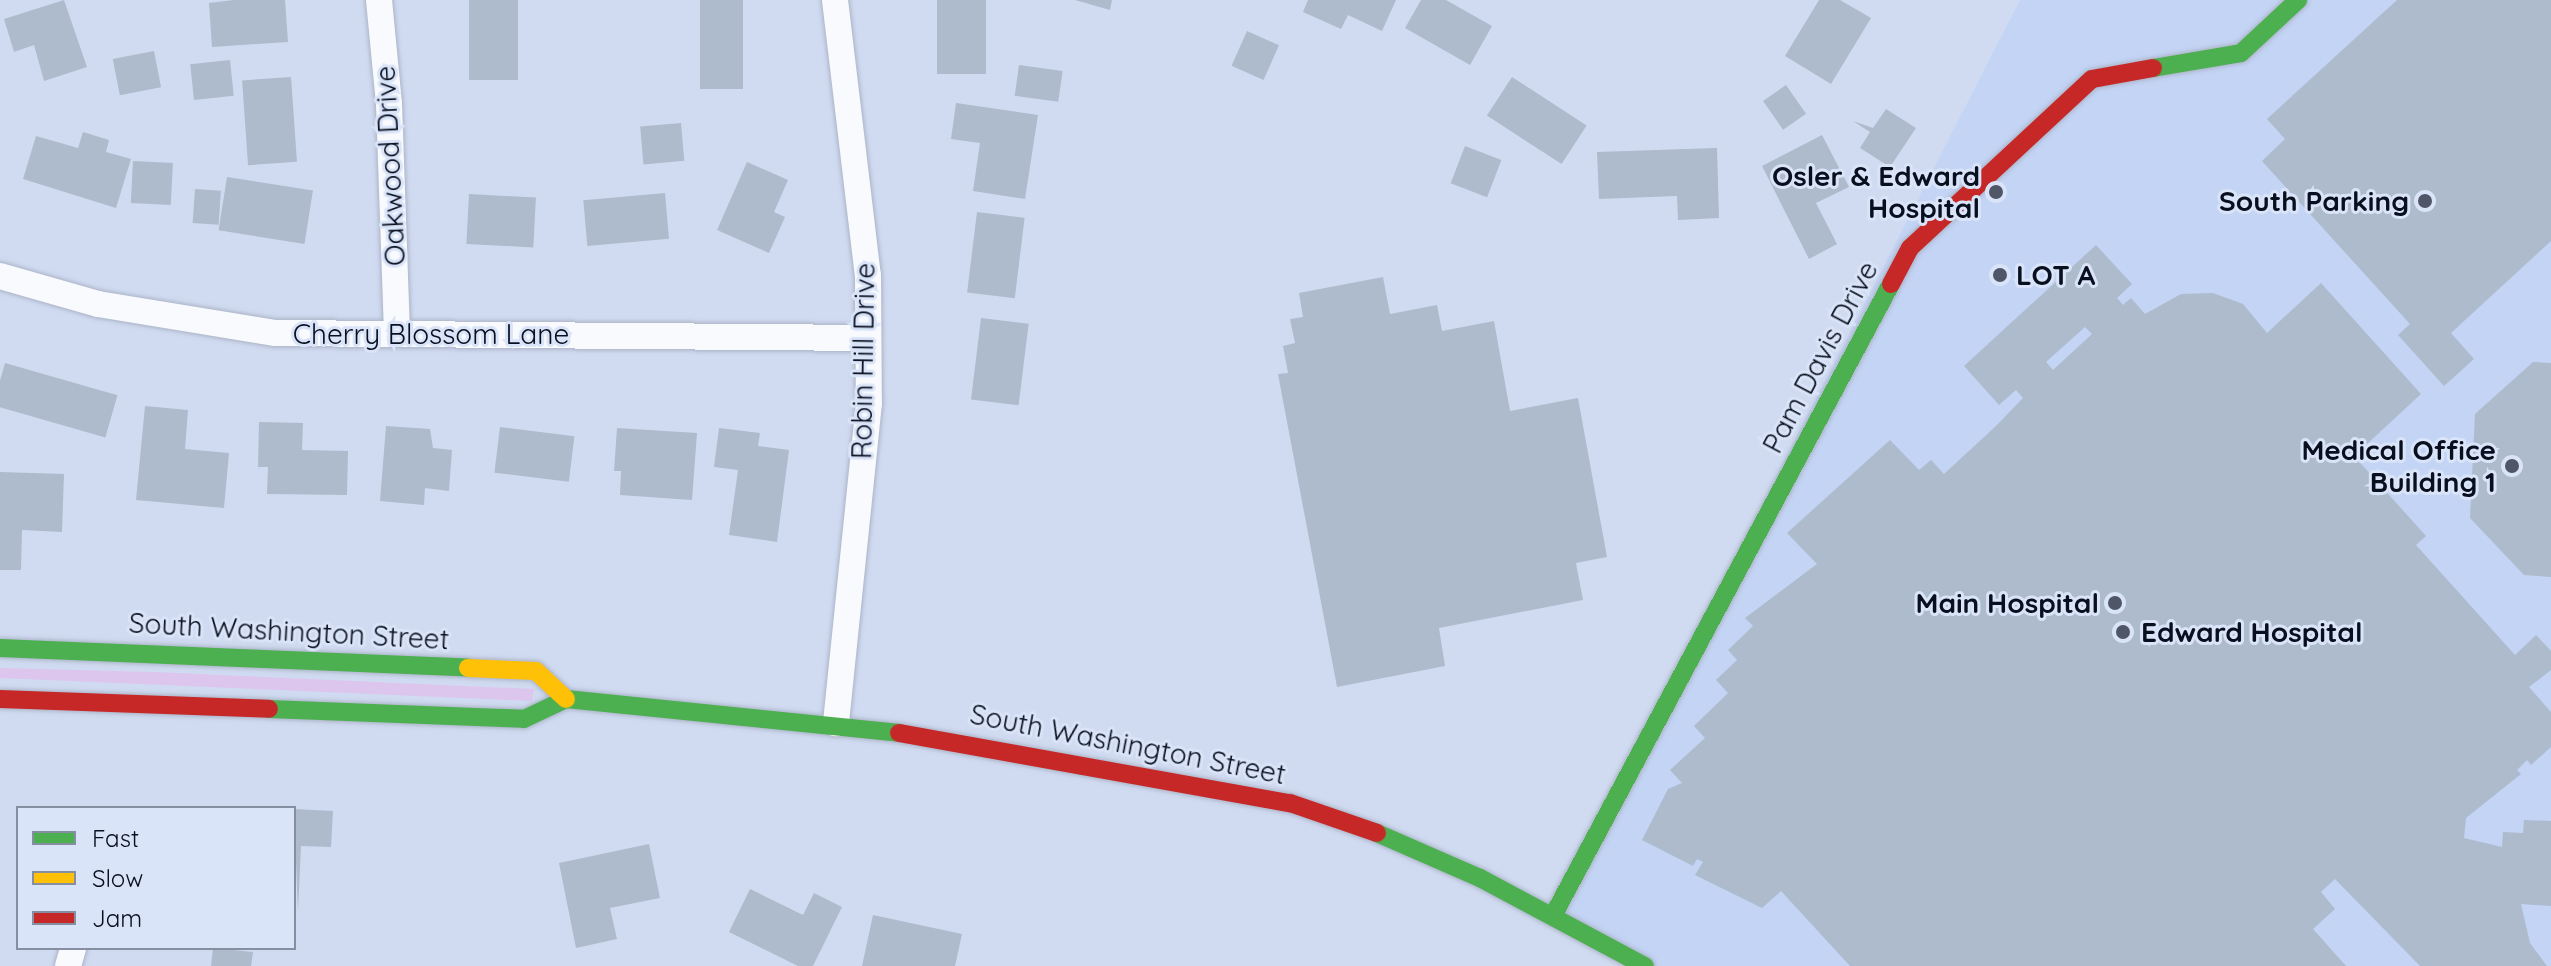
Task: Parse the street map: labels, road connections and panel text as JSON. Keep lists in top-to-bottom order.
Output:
{
  "streets": {
    "main road": ["Pam Davis Drive", "South Washington Street"],
    "street": ["Oakwood Drive", "Cherry Blossom Lane", "Robin Hill Drive"]
  },
  "crossings": [
    ["Oakwood Drive", "Cherry Blossom Lane"],
    ["Cherry Blossom Lane", "Robin Hill Drive"],
    ["Pam Davis Drive", "South Washington Street"],
    ["Robin Hill Drive", "South Washington Street"]
  ],
  "places": [
    "Osler & Edward Hospital",
    "South Parking",
    "LOT A",
    "Medical Office Building 1",
    "Main Hospital",
    "Edward Hospital"
  ],
  "legend": ["Fast", "Slow", "Jam"]
}
